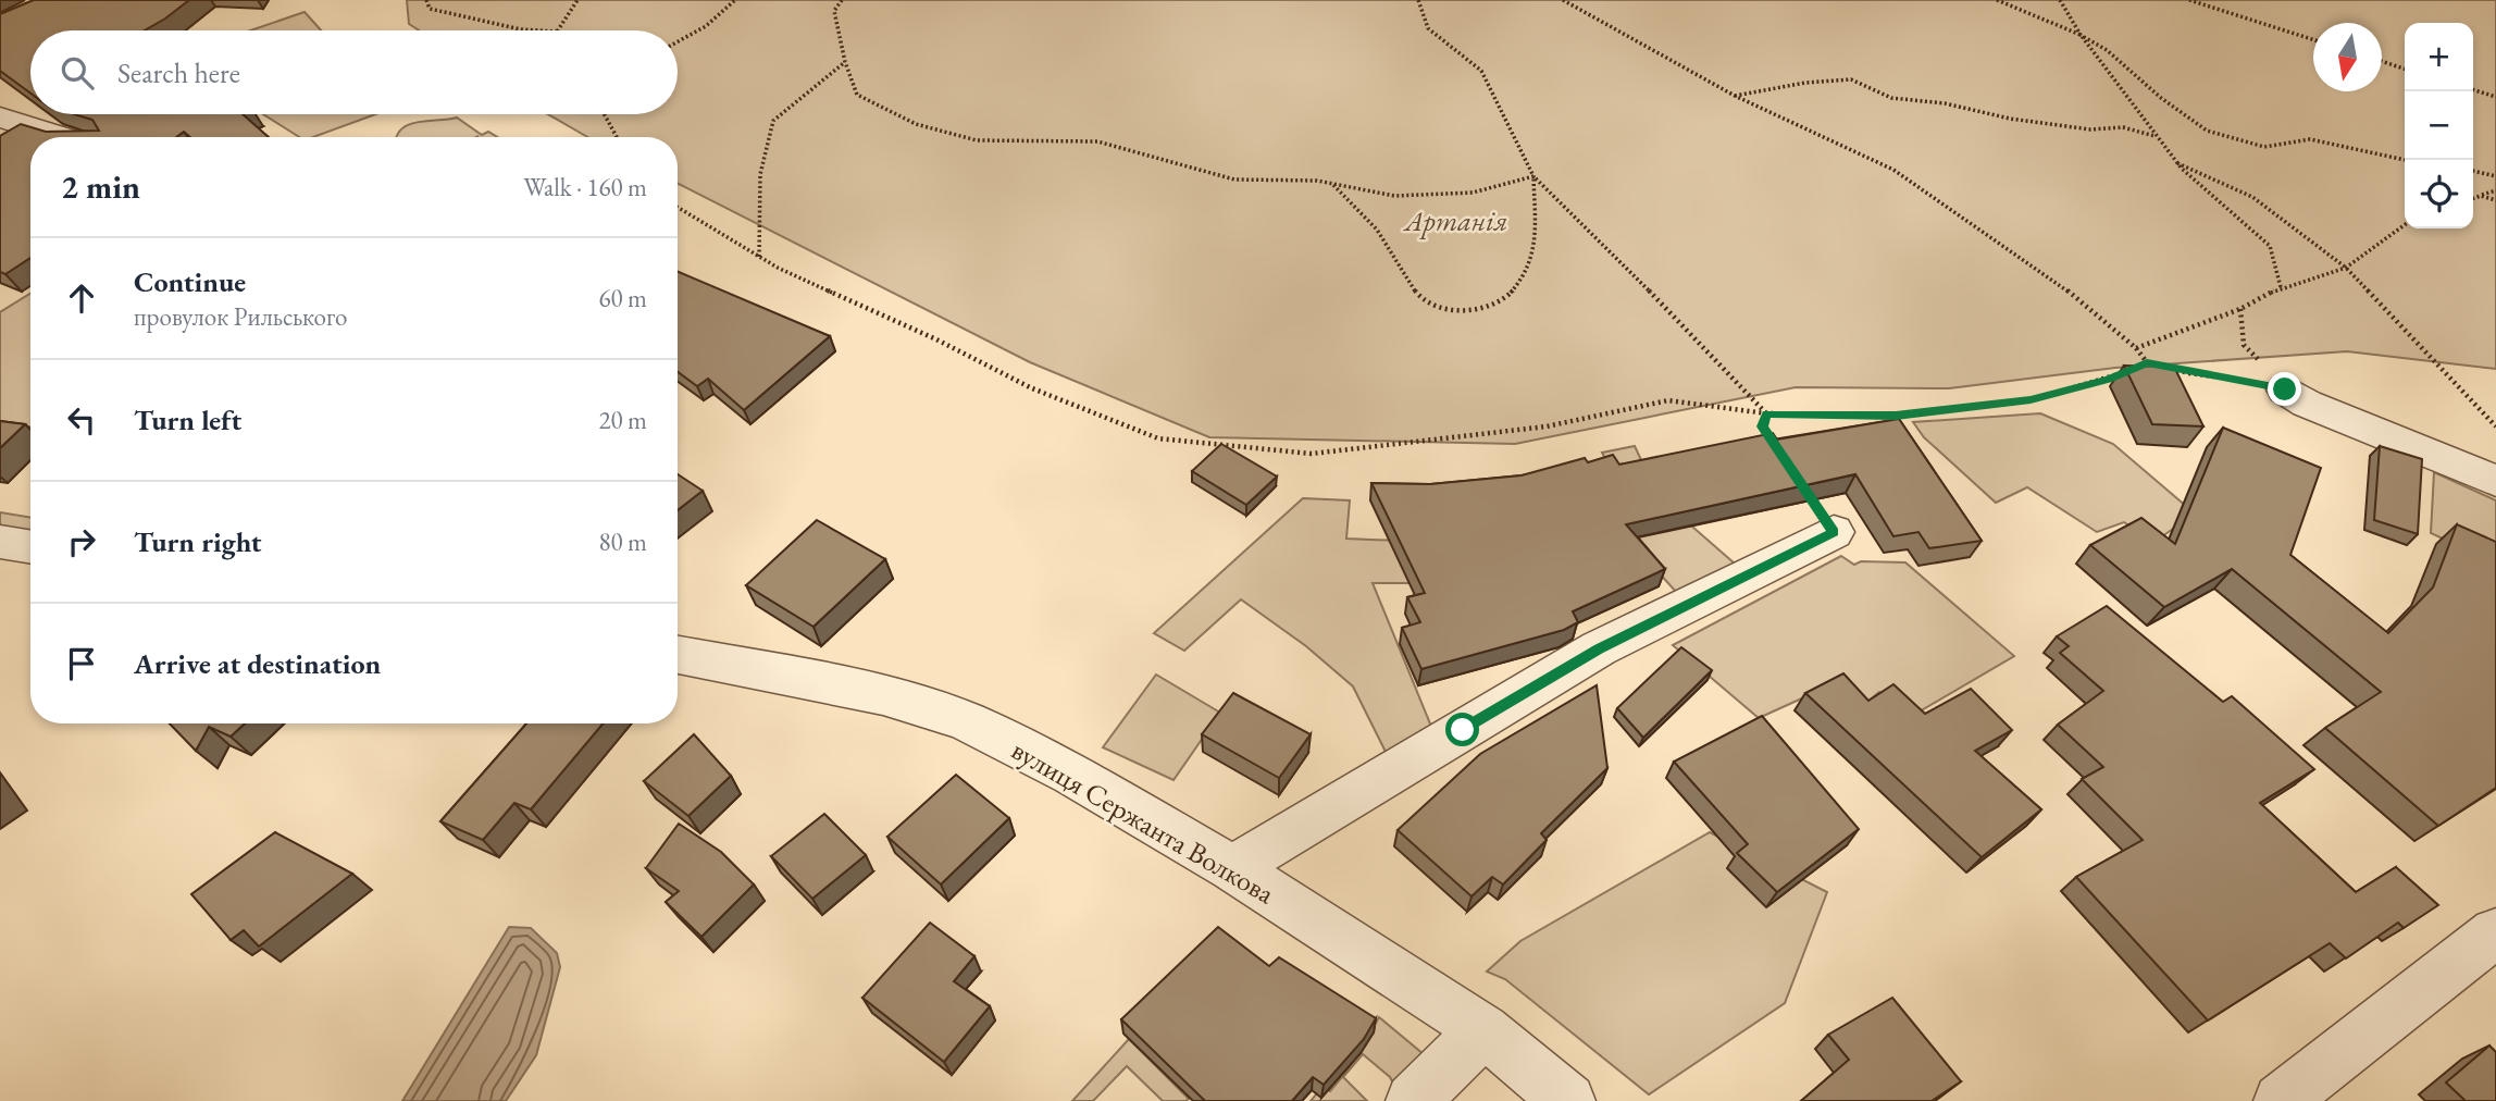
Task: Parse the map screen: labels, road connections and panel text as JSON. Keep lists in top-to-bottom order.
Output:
{
  "streets": {
    "street": ["вулиця Сержанта Волкова"]
  },
  "parks": ["Артанія"],
  "north": "bottom",
  "page": {
    "map_buttons": ["+", "−"],
    "search": "Search here",
    "heading": ["2 min", "Walk · 160 m"],
    "list": [
      ["Continue", "провулок Рильського", "60 m"],
      ["Turn left", "20 m"],
      ["Turn right", "80 m"],
      "Arrive at destination"
    ]
  }
}
